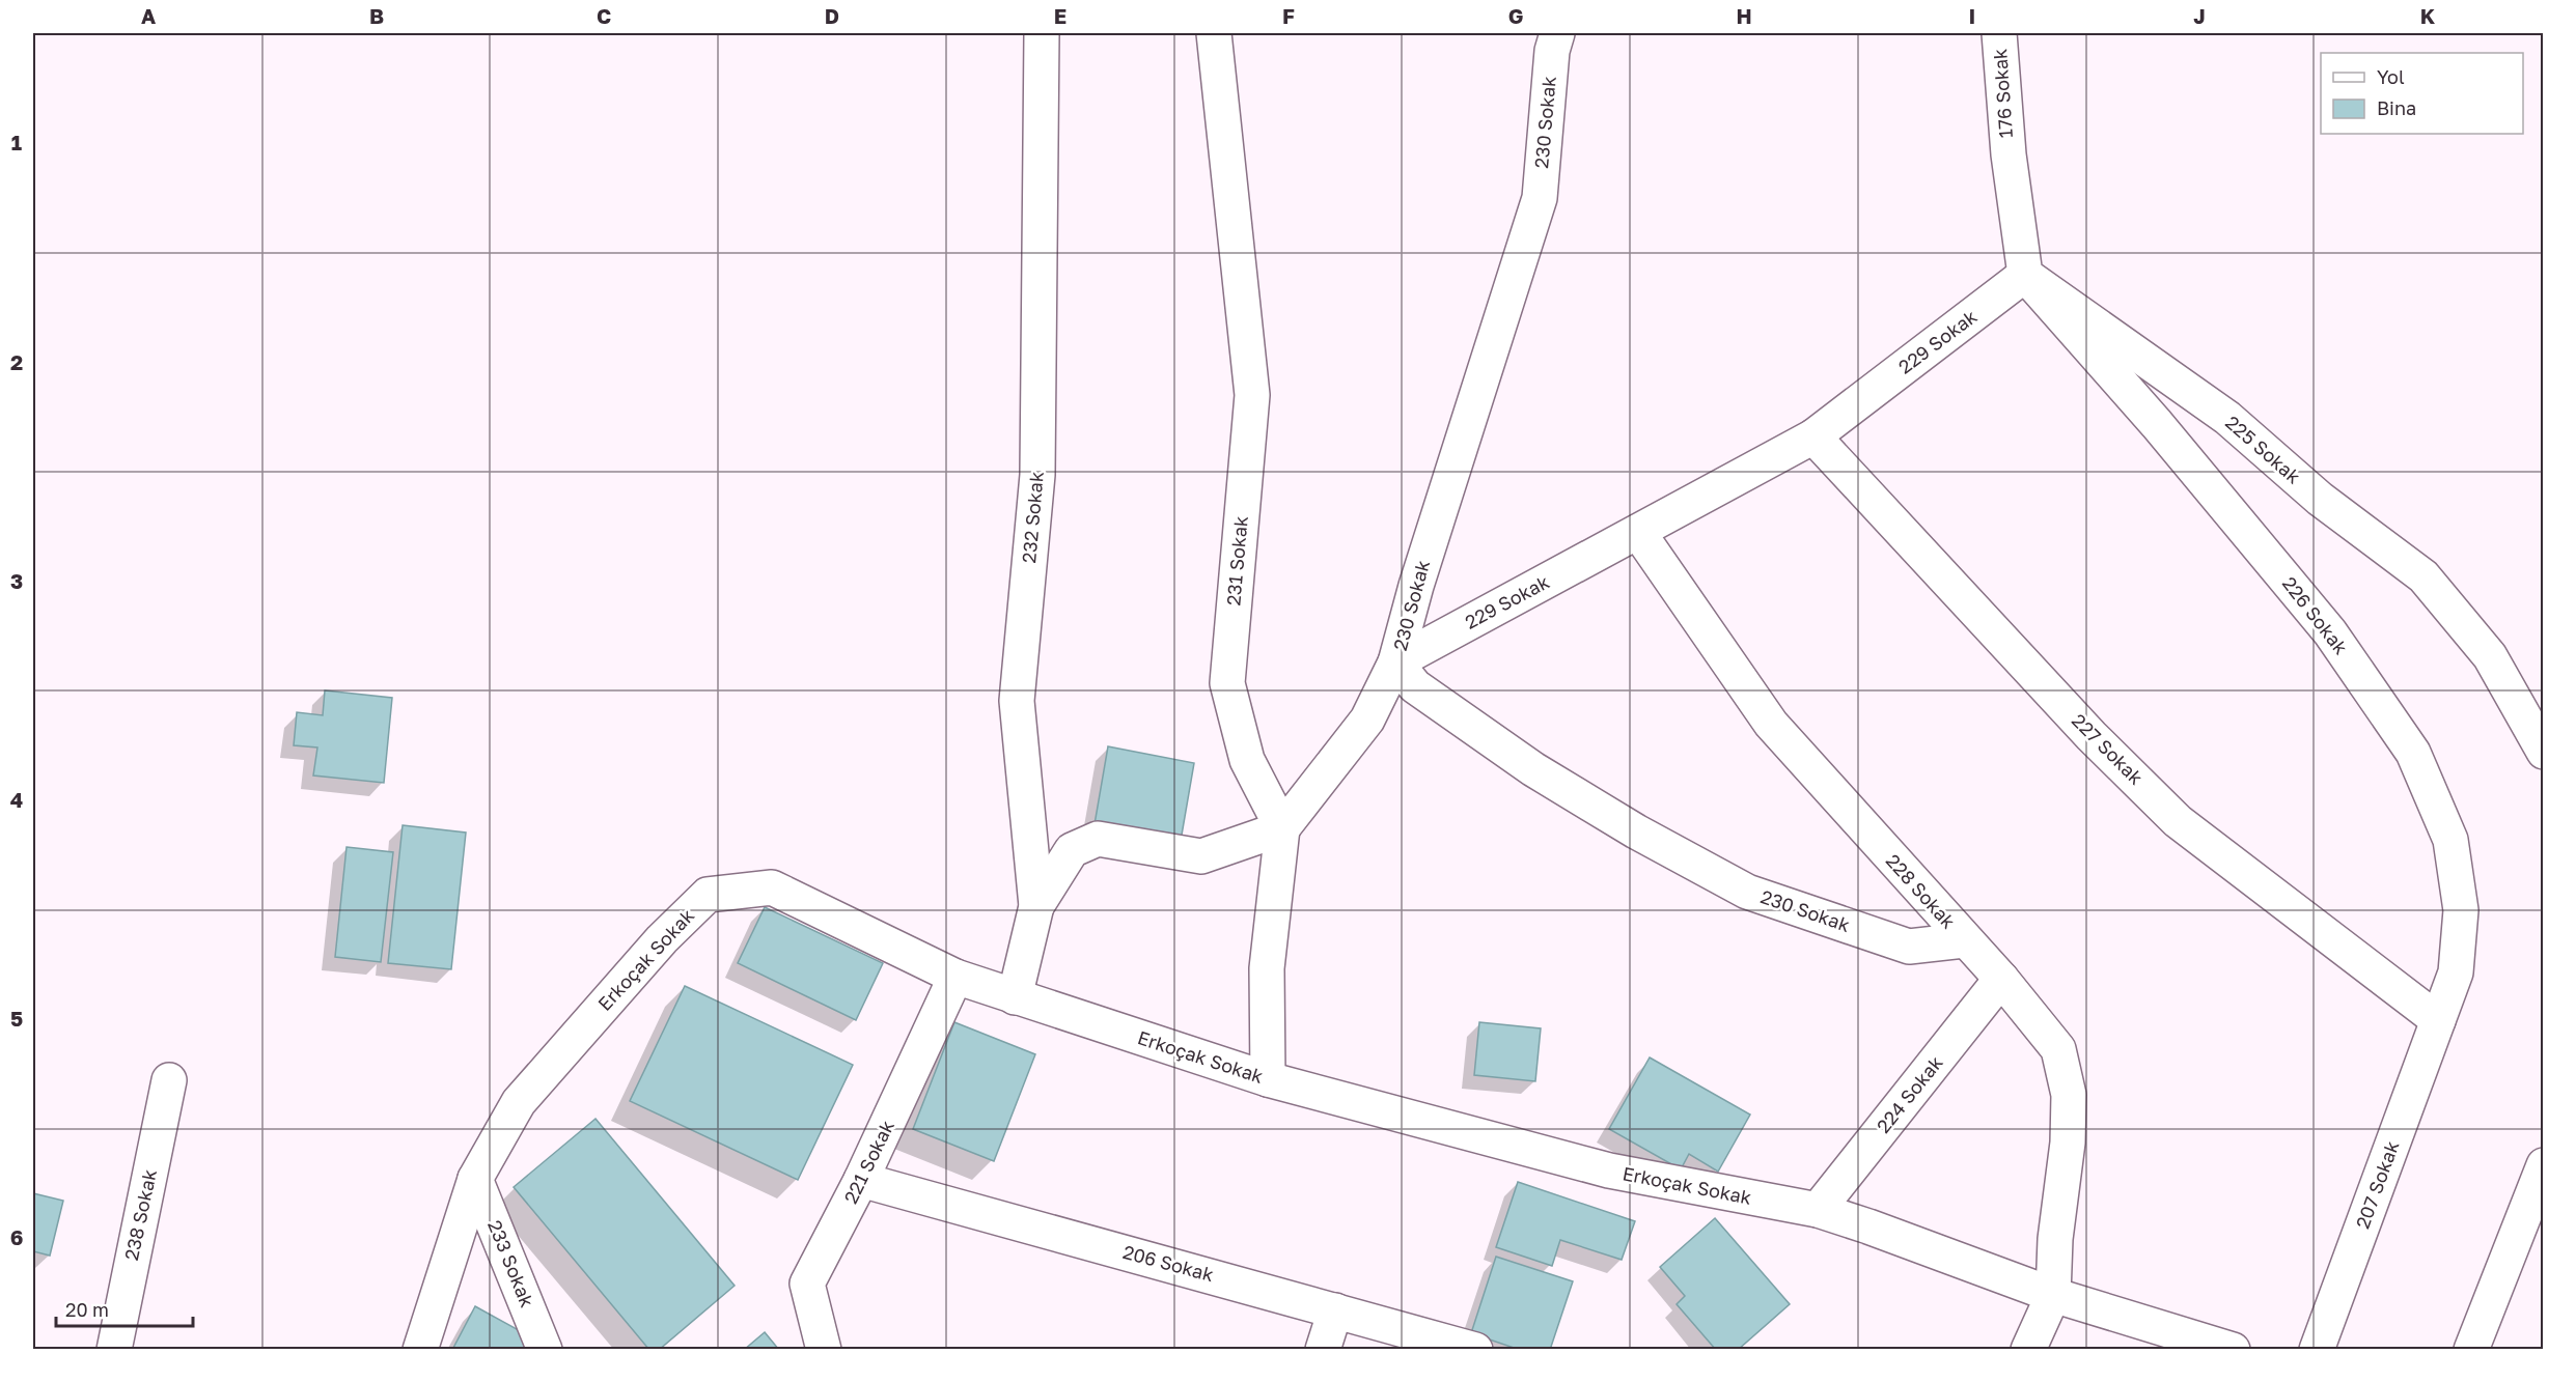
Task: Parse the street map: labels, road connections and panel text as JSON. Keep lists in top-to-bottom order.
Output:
{
  "streets": {
    "street": [
      "176 Sokak",
      "230 Sokak",
      "229 Sokak",
      "225 Sokak",
      "232 Sokak",
      "231 Sokak",
      "226 Sokak",
      "227 Sokak",
      "228 Sokak",
      "Erkoçak Sokak",
      "224 Sokak",
      "221 Sokak",
      "207 Sokak",
      "238 Sokak",
      "233 Sokak",
      "206 Sokak"
    ]
  },
  "crossings": [
    ["176 Sokak", "229 Sokak"],
    ["176 Sokak", "225 Sokak"],
    ["176 Sokak", "226 Sokak"],
    ["230 Sokak", "229 Sokak"],
    ["230 Sokak", "228 Sokak"],
    ["229 Sokak", "225 Sokak"],
    ["229 Sokak", "226 Sokak"],
    ["229 Sokak", "227 Sokak"],
    ["229 Sokak", "228 Sokak"],
    ["225 Sokak", "226 Sokak"],
    ["232 Sokak", "Erkoçak Sokak"],
    ["226 Sokak", "227 Sokak"],
    ["226 Sokak", "207 Sokak"],
    ["227 Sokak", "207 Sokak"],
    ["228 Sokak", "Erkoçak Sokak"],
    ["228 Sokak", "224 Sokak"],
    ["Erkoçak Sokak", "224 Sokak"],
    ["Erkoçak Sokak", "221 Sokak"],
    ["Erkoçak Sokak", "233 Sokak"],
    ["221 Sokak", "206 Sokak"]
  ],
  "legend": ["Yol", "Bina"],
  "scale_bar": "20 m",
  "grid": {
    "columns": [
      "A",
      "B",
      "C",
      "D",
      "E",
      "F",
      "G",
      "H",
      "I",
      "J",
      "K"
    ],
    "rows": [
      "1",
      "2",
      "3",
      "4",
      "5",
      "6"
    ]
  }
}
